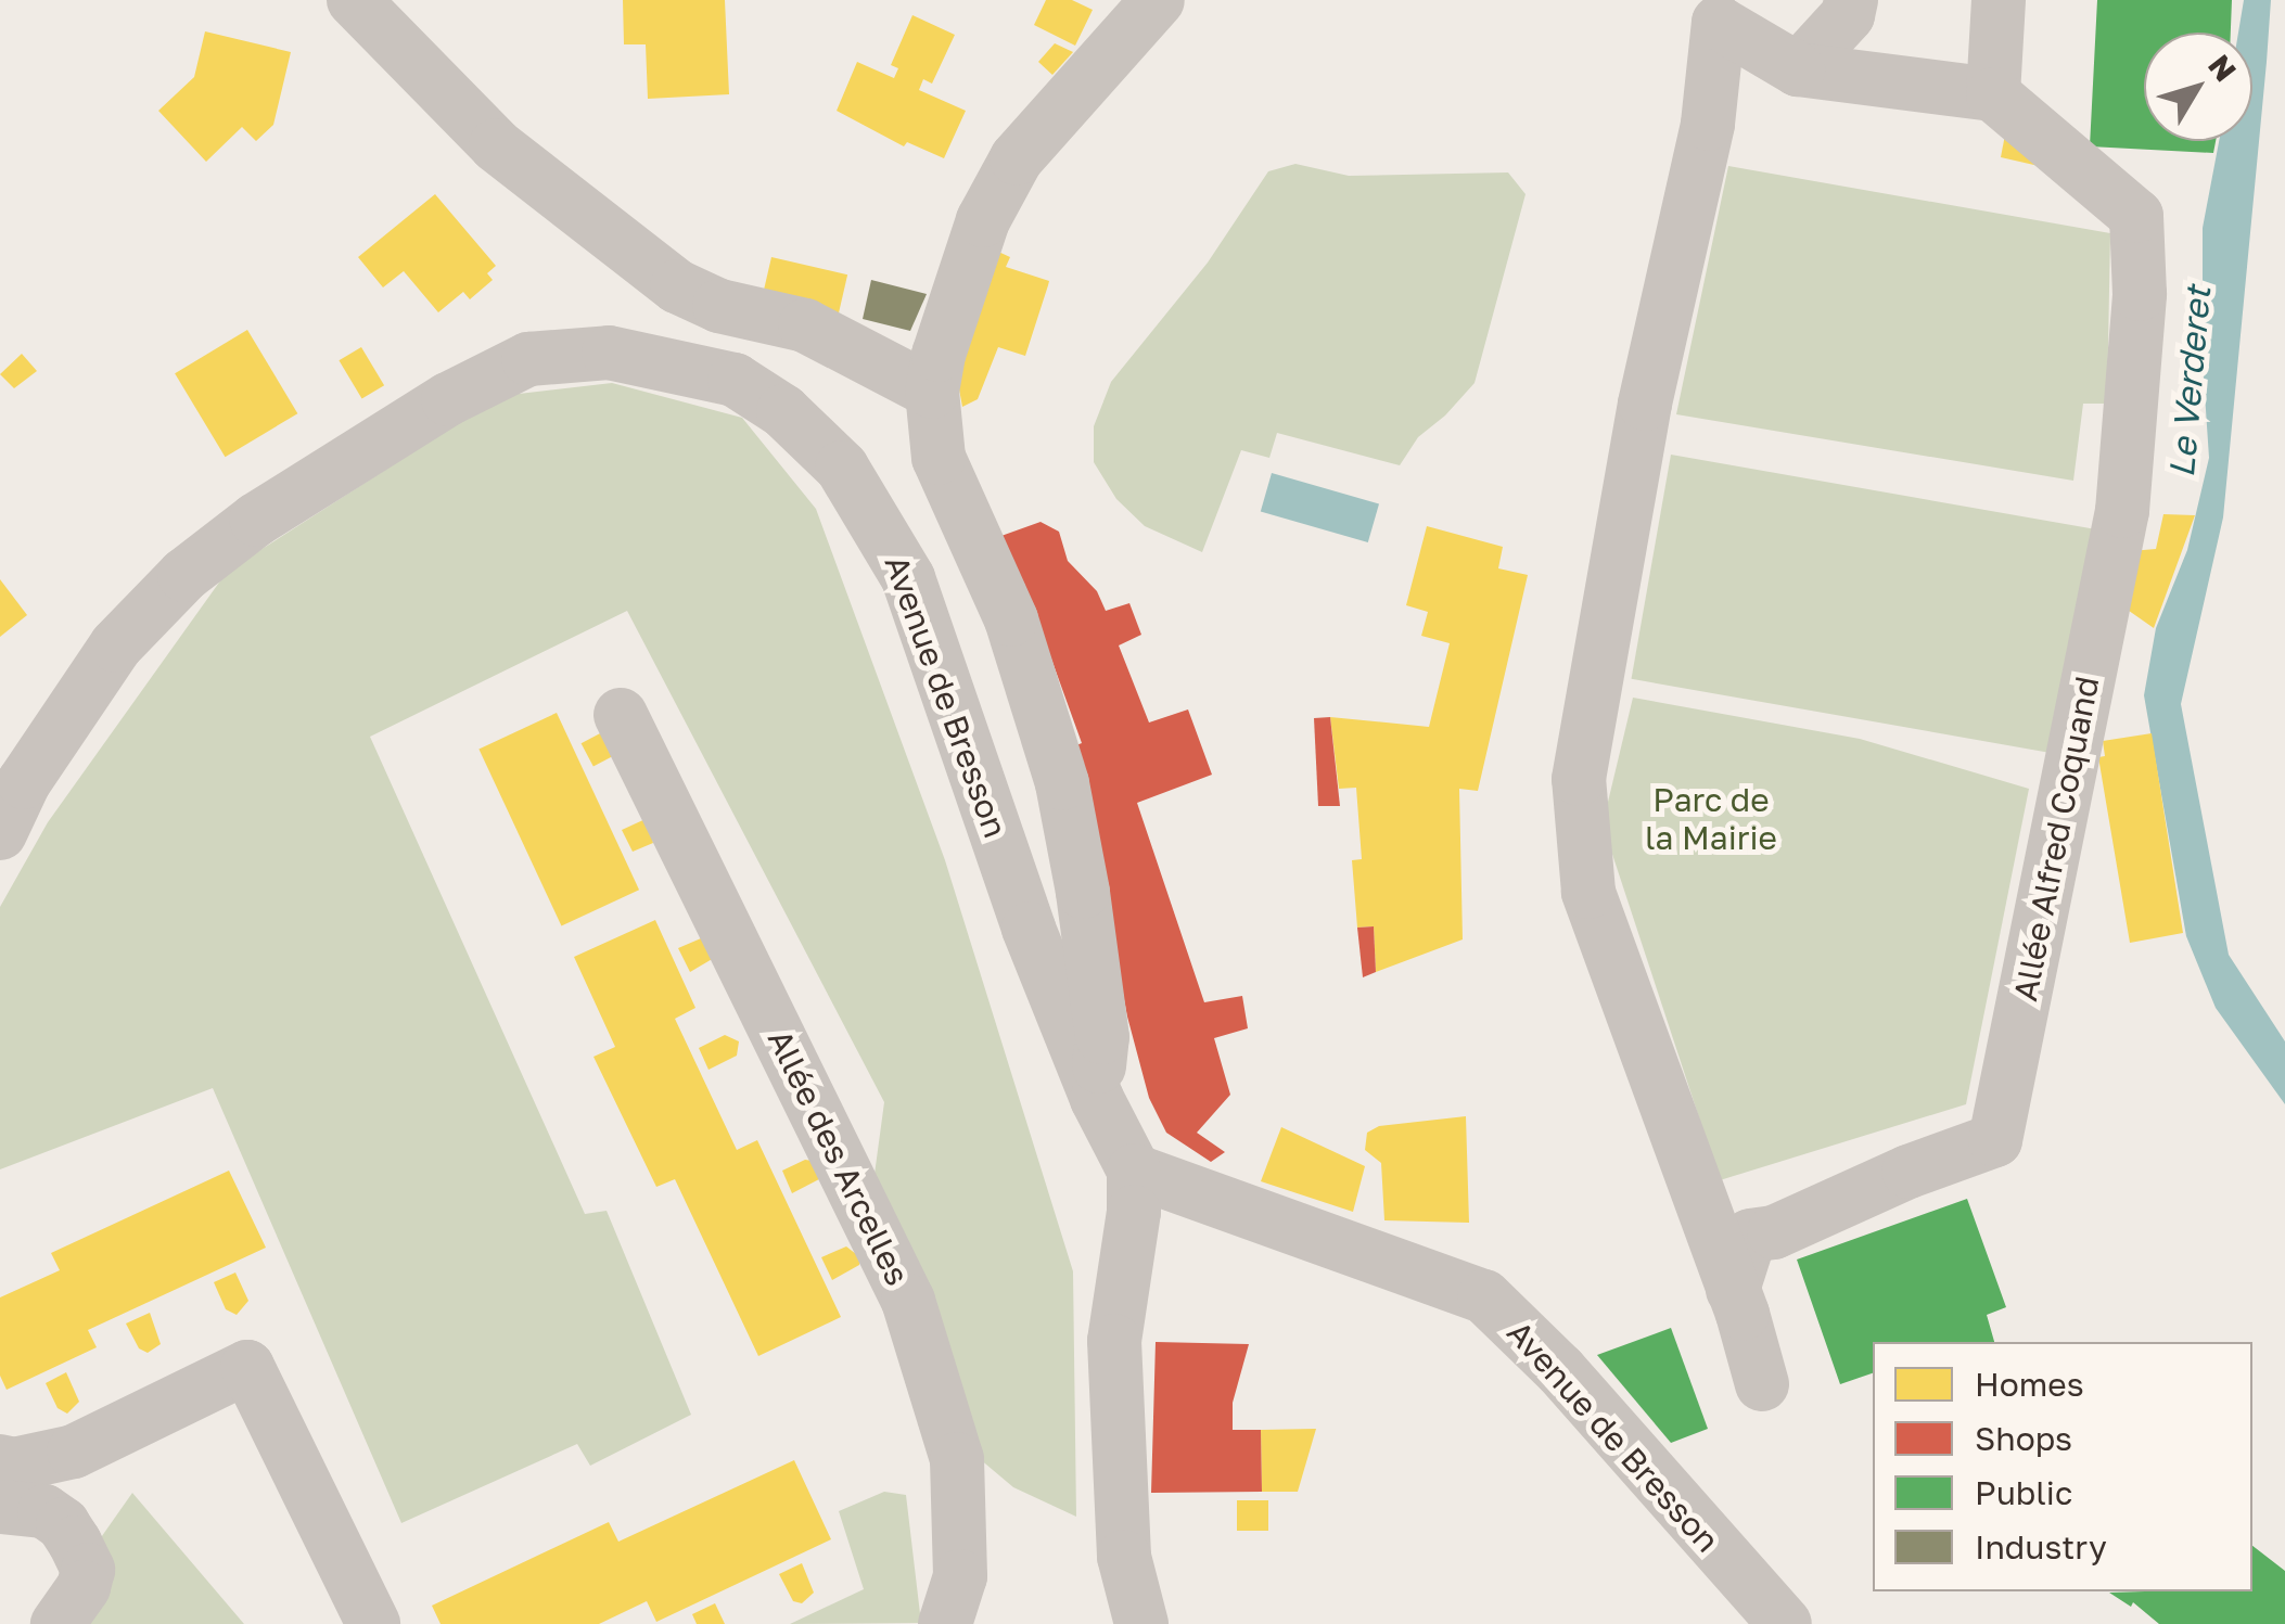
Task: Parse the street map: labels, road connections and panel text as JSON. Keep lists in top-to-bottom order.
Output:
{
  "streets": {
    "street": ["Avenue de Bresson", "Allée Alfred Coquand", "Allée des Arcelles"]
  },
  "water": ["Le Verderet"],
  "parks": ["Parc de la Mairie"],
  "legend": [
    "Homes",
    "Shops",
    "Public",
    "Industry"
  ],
  "north": "top right"
}
